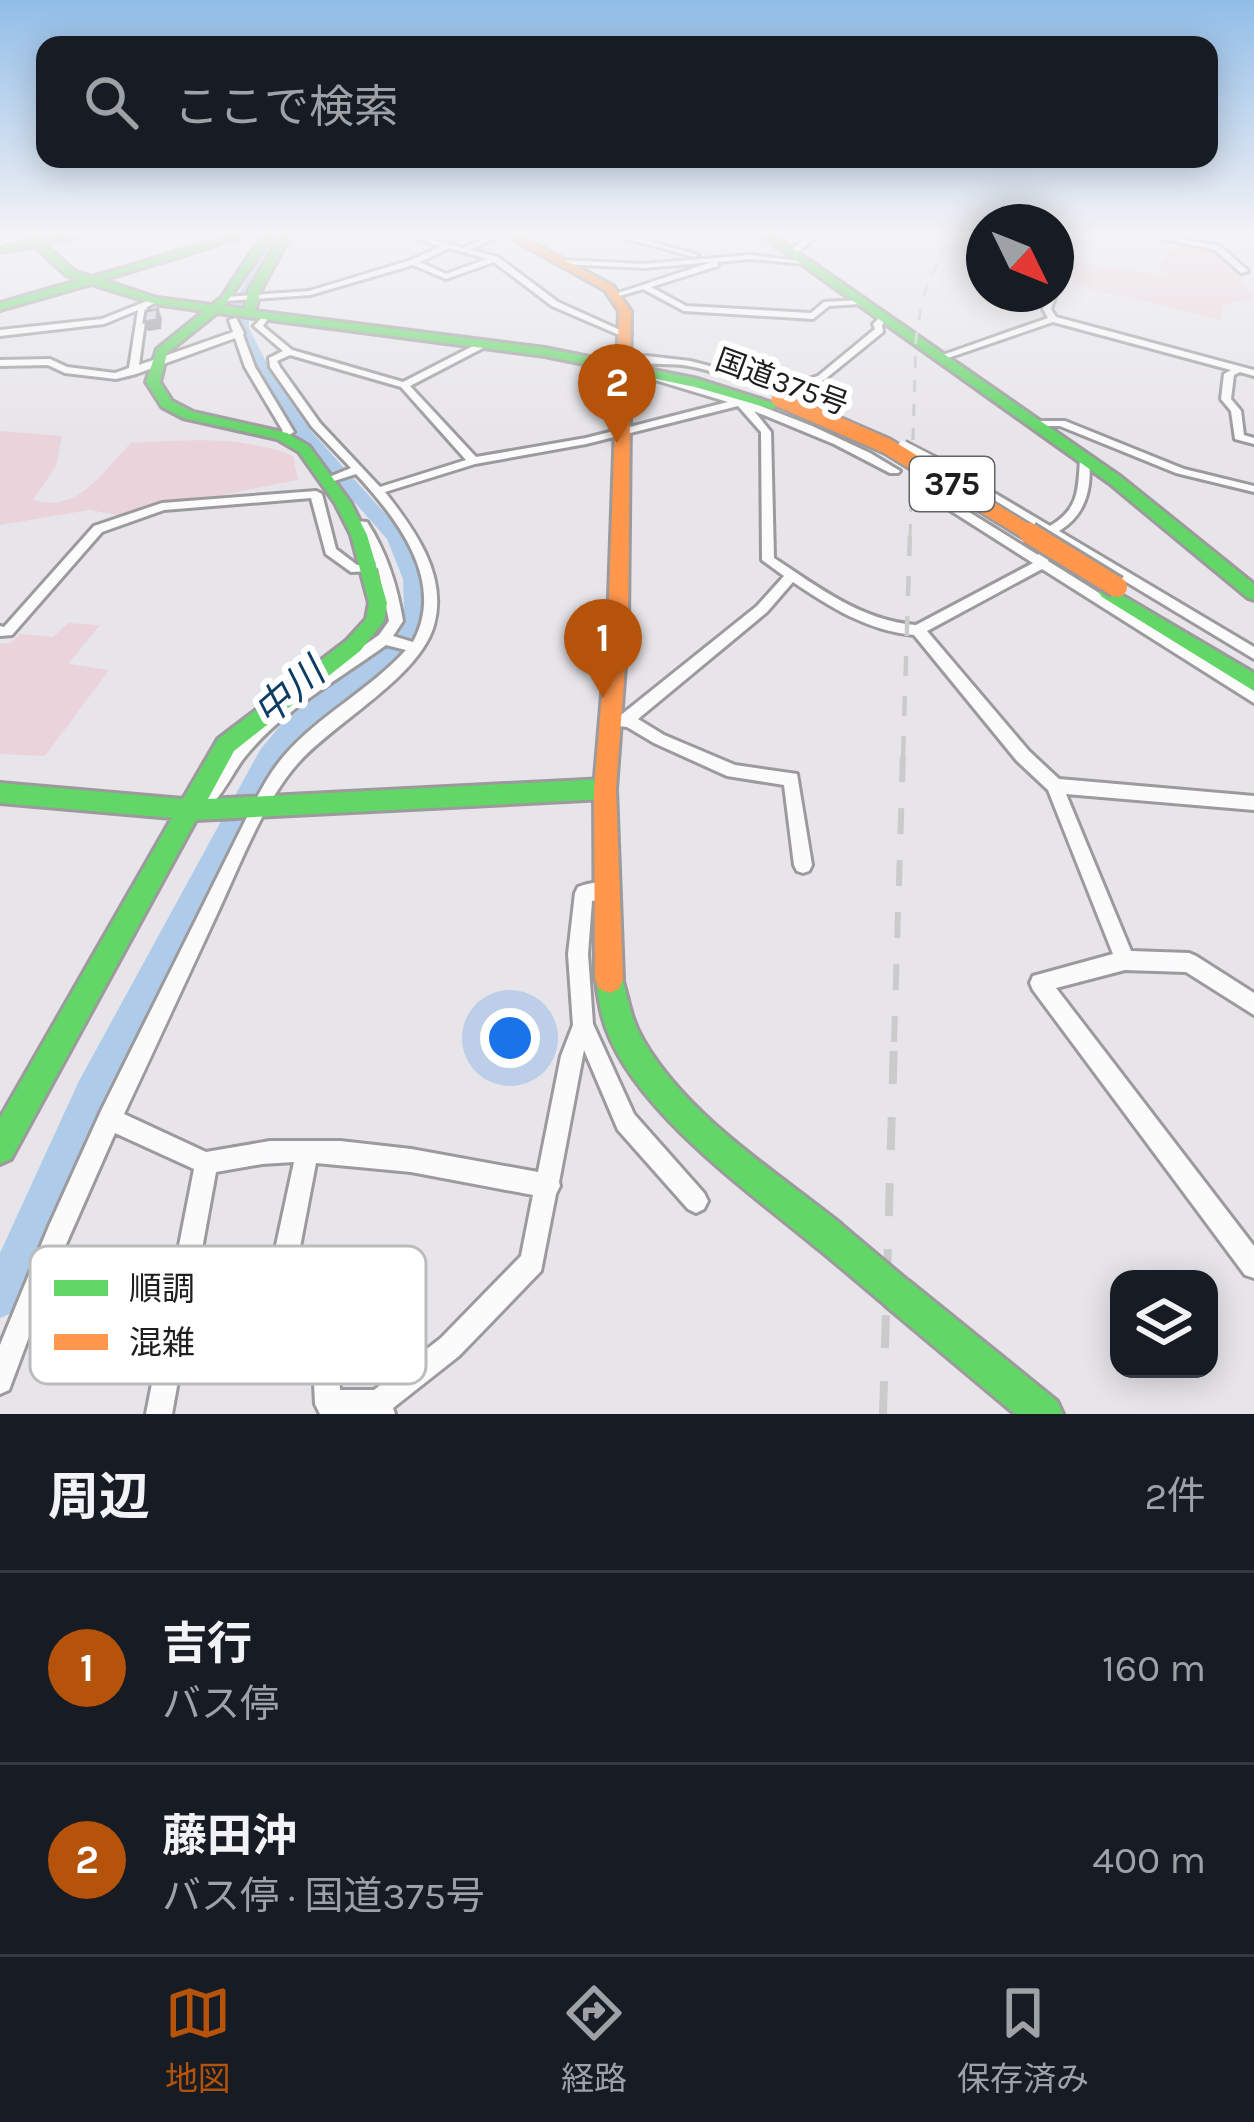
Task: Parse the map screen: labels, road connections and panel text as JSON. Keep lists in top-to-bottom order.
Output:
{
  "streets": {
    "main road": ["国道375号", "375"]
  },
  "water": ["中川"],
  "legend": ["順調", "混雑"],
  "north": "bottom right",
  "page": {
    "search": "ここで検索",
    "pins": ["2", "1"],
    "heading": ["周辺", "2件"],
    "list": [
      {
        "mark": "1",
        "name": "吉行",
        "note": "バス停",
        "value": "160 m"
      },
      {
        "mark": "2",
        "name": "藤田沖",
        "note": "バス停 · 国道375号",
        "value": "400 m"
      }
    ],
    "nav": ["地図", "経路", "保存済み"]
  }
}
